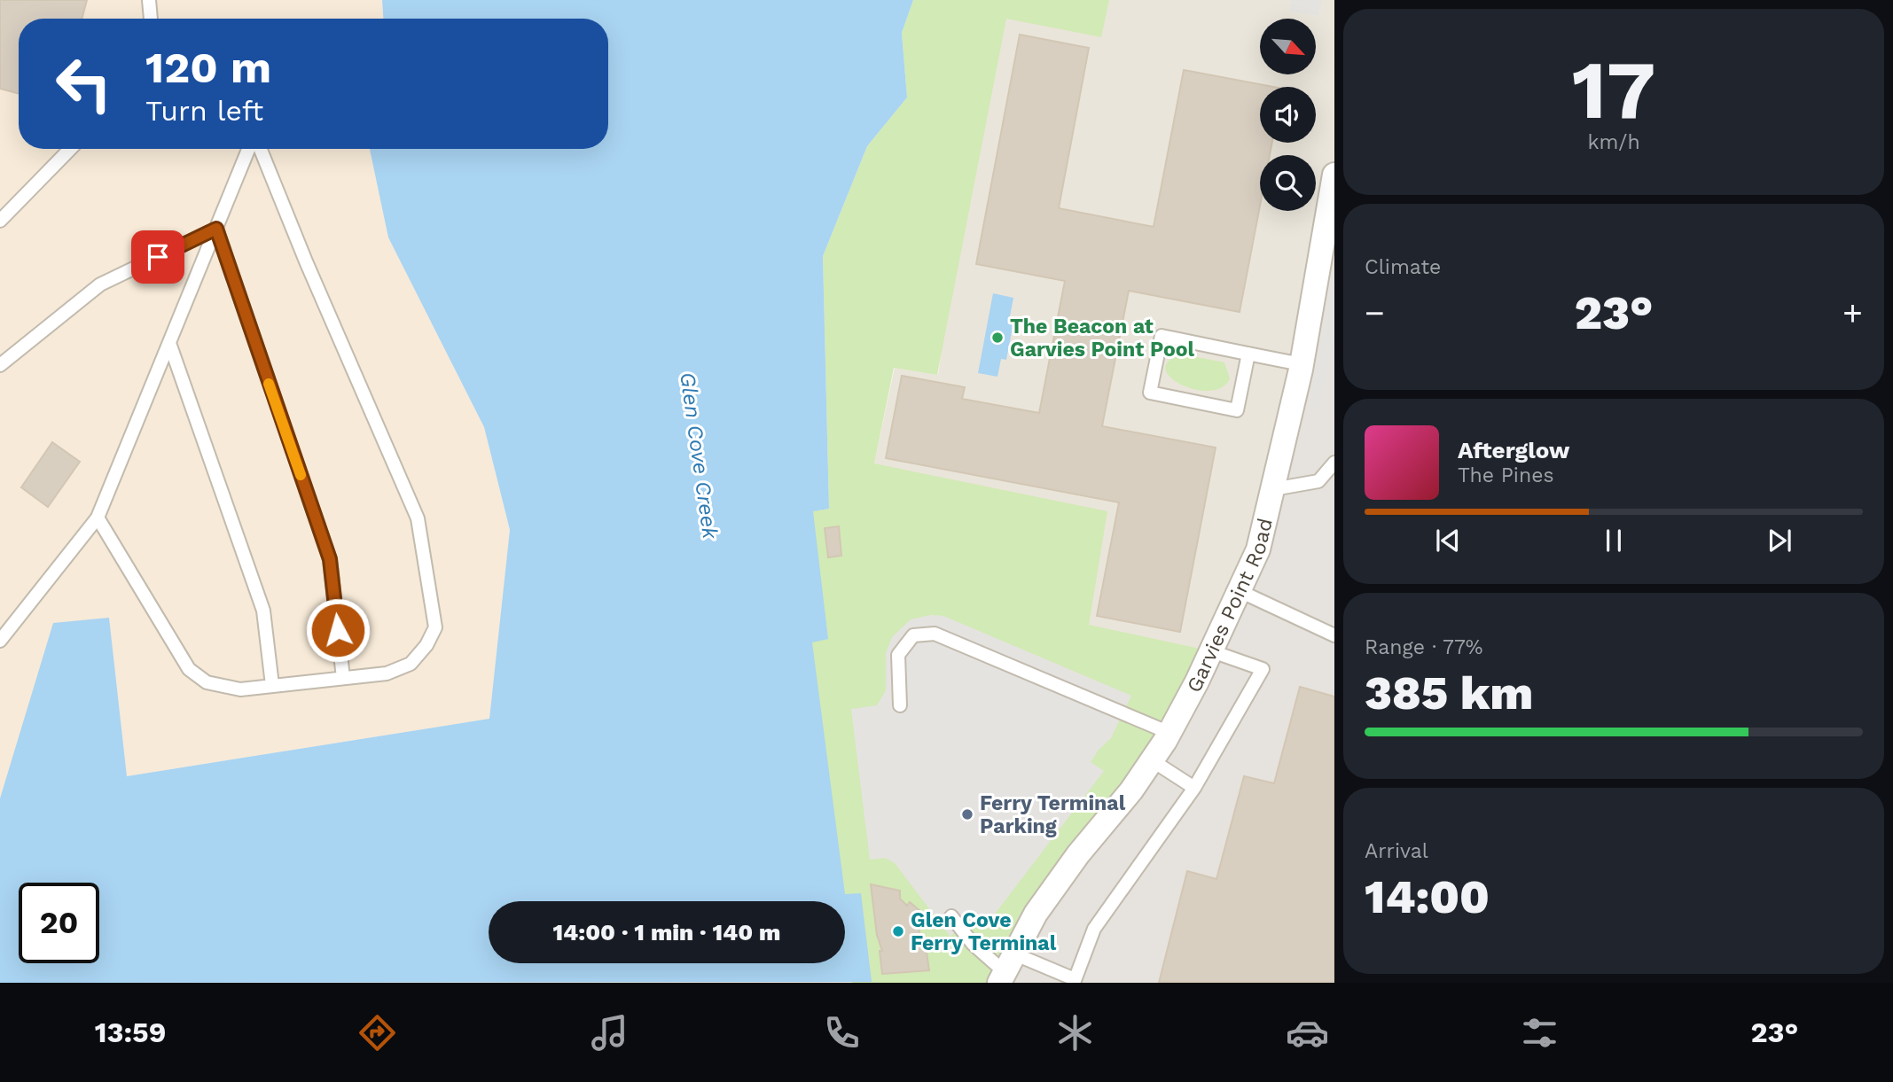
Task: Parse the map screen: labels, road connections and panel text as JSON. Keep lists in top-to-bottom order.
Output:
{
  "streets": {
    "street": ["Garvies Point Road"]
  },
  "water": ["Glen Cove Creek"],
  "places": ["The Beacon at Garvies Point Pool", "Ferry Terminal Parking", "Glen Cove Ferry Terminal"],
  "north": "bottom right",
  "page": {
    "tile": [
      ["17", "km/h"],
      "Climate",
      ["Range · 77%", "385 km"],
      ["Arrival", "14:00"]
    ],
    "turn": ["120 m", "Turn left"],
    "heat": ["−", "23°", "+"],
    "song": ["Afterglow", "The Pines"],
    "limit": "20",
    "trip": "14:00 · 1 min · 140 m",
    "tabs": ["13:59", "23°"]
  }
}
